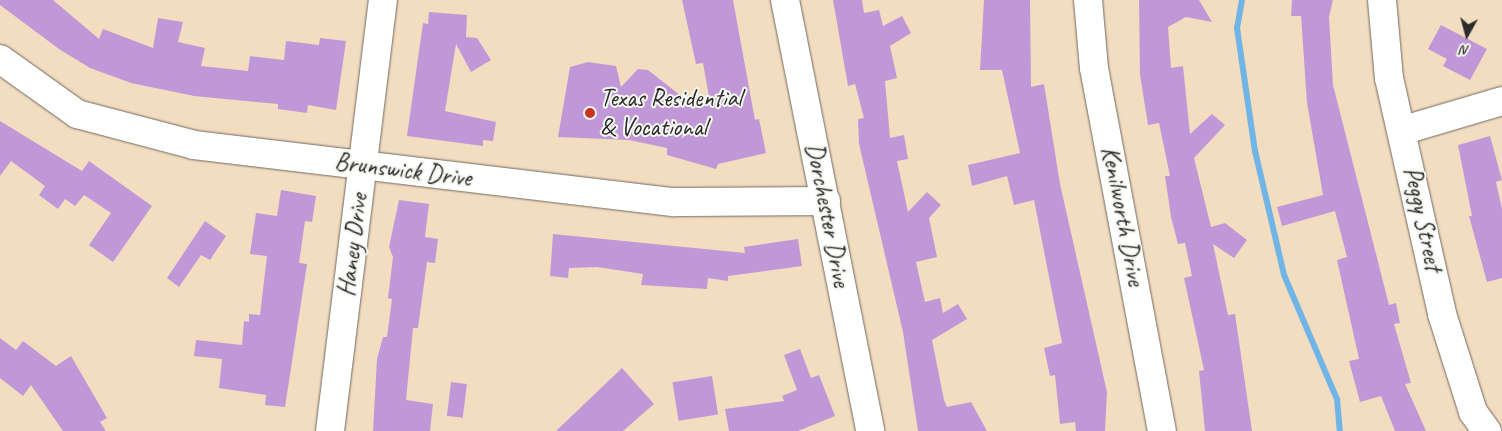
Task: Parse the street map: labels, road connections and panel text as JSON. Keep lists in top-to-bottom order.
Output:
{
  "streets": {
    "street": [
      "Brunswick Drive",
      "Dorchester Drive",
      "Kenilworth Drive",
      "Peggy Street",
      "Haney Drive"
    ]
  },
  "crossings": [
    ["Brunswick Drive", "Dorchester Drive"],
    ["Brunswick Drive", "Haney Drive"]
  ],
  "places": ["Texas Residential & Vocational"],
  "north": "bottom"
}
